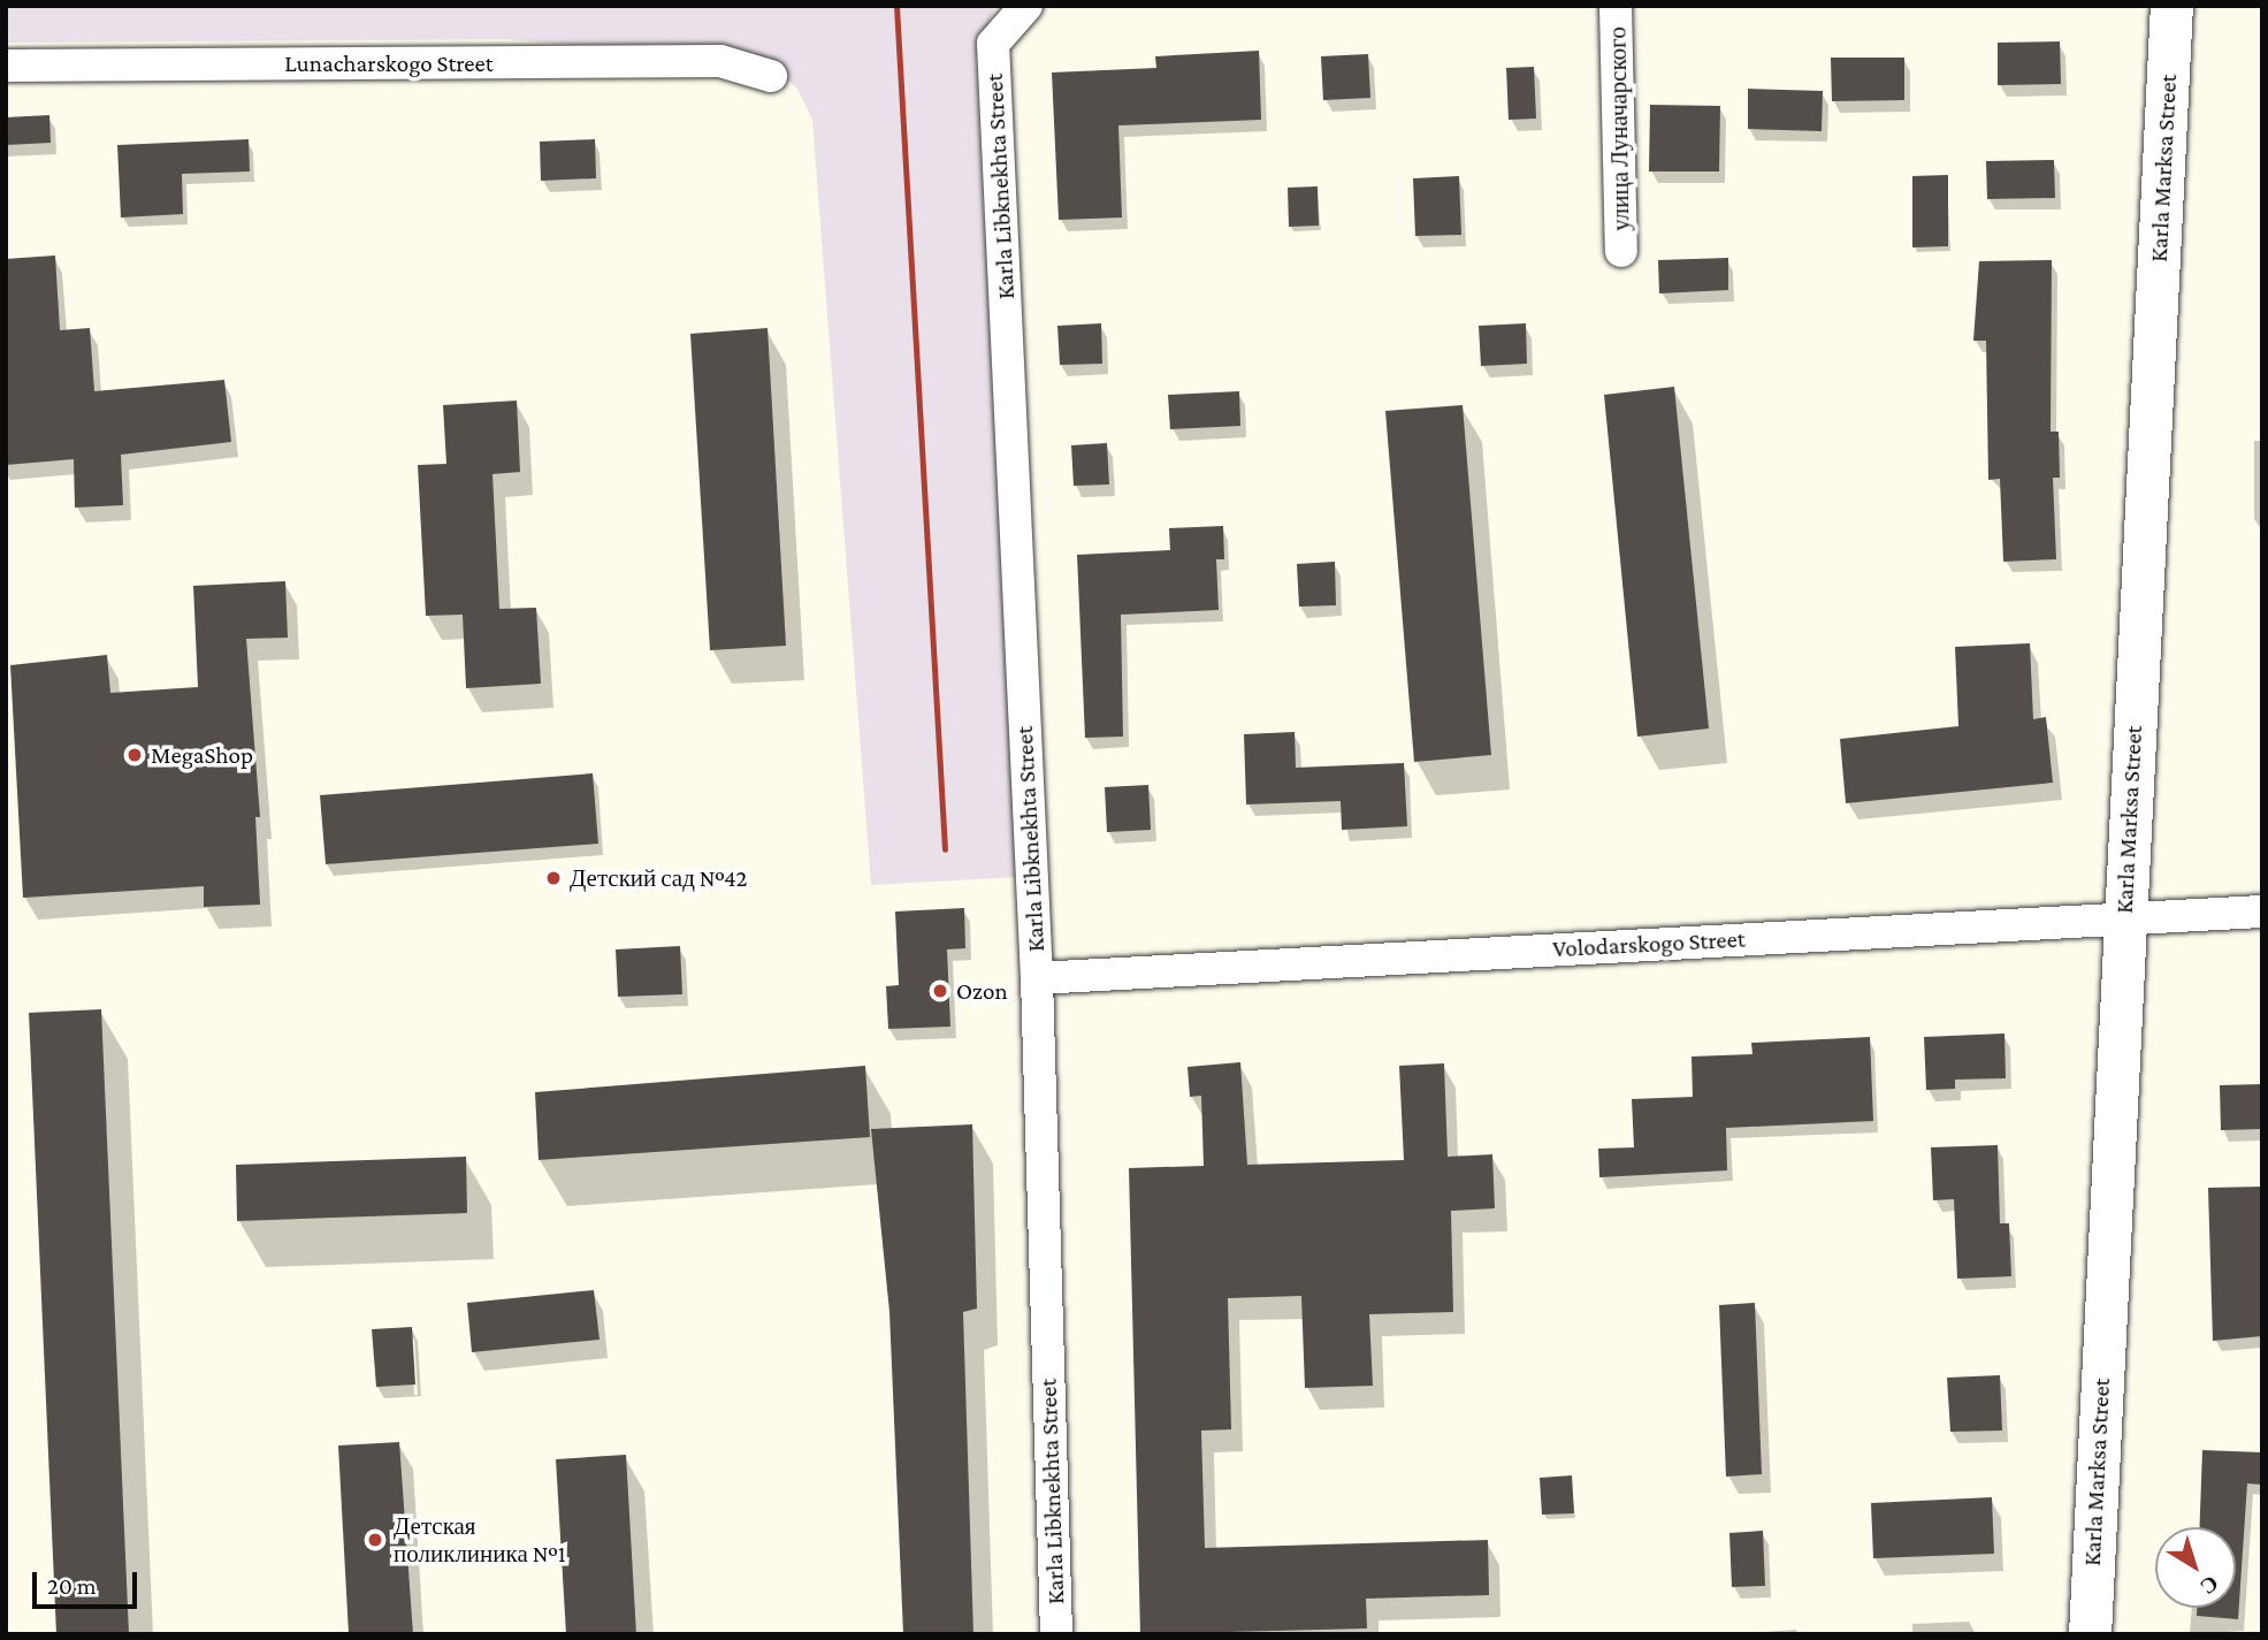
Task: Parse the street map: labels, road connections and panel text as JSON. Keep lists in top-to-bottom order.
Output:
{
  "streets": {
    "street": [
      "Lunacharskogo Street",
      "улица Луначарского",
      "Karla Marksa Street",
      "Karla Libknekhta Street",
      "Volodarskogo Street"
    ]
  },
  "crossings": [
    ["Karla Marksa Street", "Volodarskogo Street"],
    ["Karla Libknekhta Street", "Volodarskogo Street"]
  ],
  "places": [
    "MegaShop",
    "Детский сад №42",
    "Ozon",
    "Детская поликлиника №1"
  ],
  "scale_bar": "20 m",
  "north": "bottom right"
}
